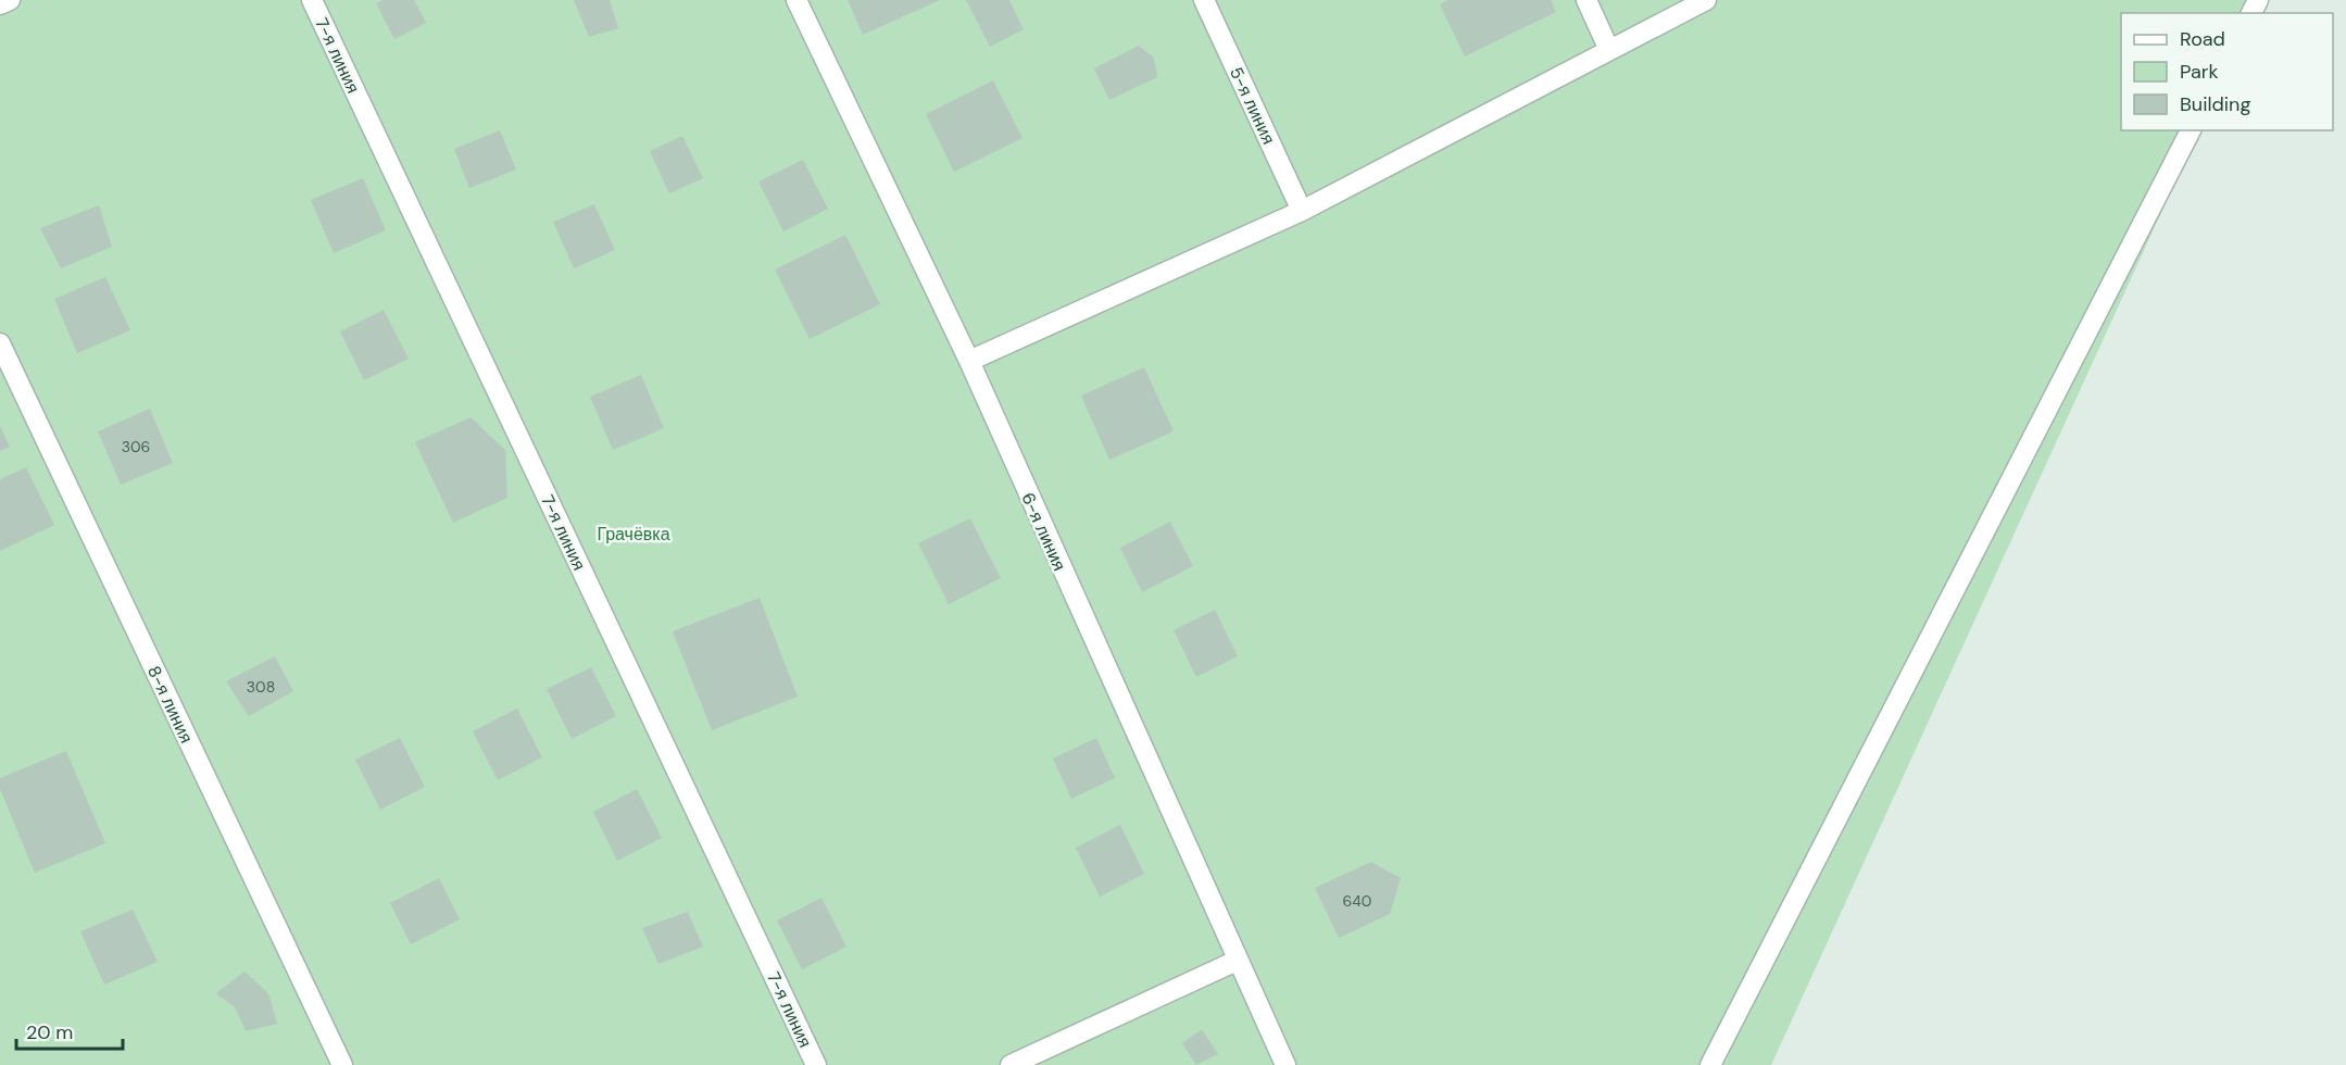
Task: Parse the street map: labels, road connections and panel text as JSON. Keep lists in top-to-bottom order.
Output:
{
  "streets": {
    "street": [
      "7-я линия",
      "5-я линия",
      "6-я линия",
      "8-я линия"
    ]
  },
  "parks": ["Грачёвка"],
  "house_numbers": ["306", "308", "640"],
  "legend": ["Road", "Park", "Building"],
  "scale_bar": "20 m"
}
